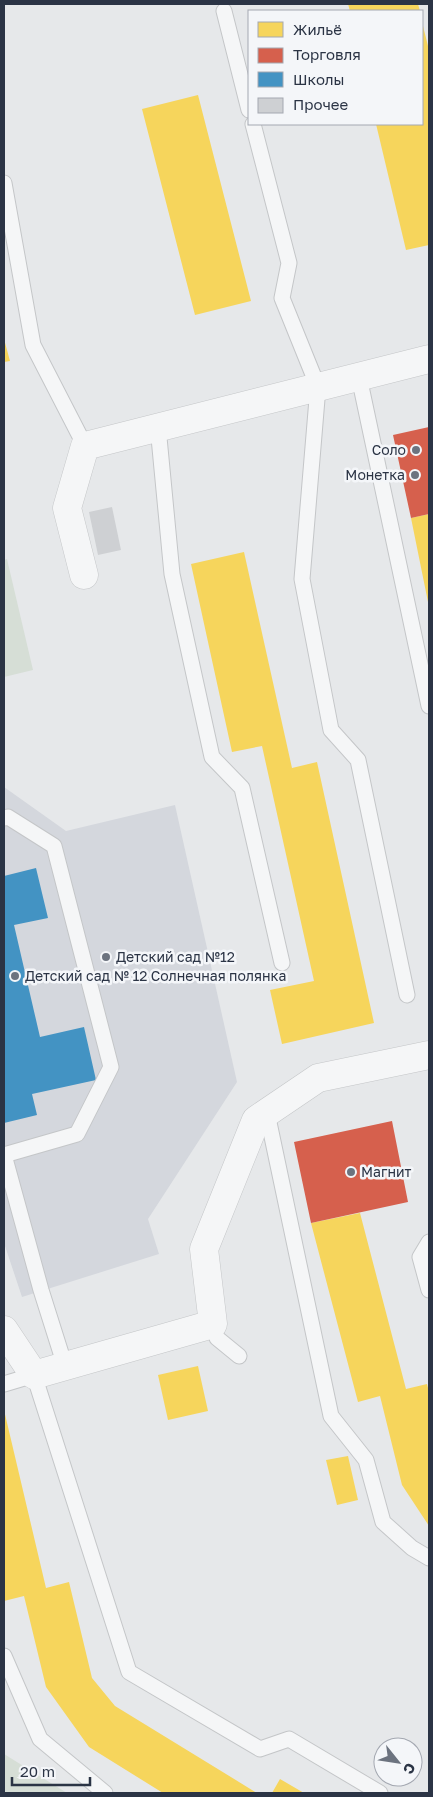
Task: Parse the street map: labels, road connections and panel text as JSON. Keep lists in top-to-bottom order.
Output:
{
  "places": [
    "Соло",
    "Монетка",
    "Детский сад №12",
    "Детский сад № 12 Солнечная полянка",
    "Магнит"
  ],
  "legend": [
    "Жильё",
    "Торговля",
    "Школы",
    "Прочее"
  ],
  "scale_bar": "20 m",
  "north": "bottom right"
}
